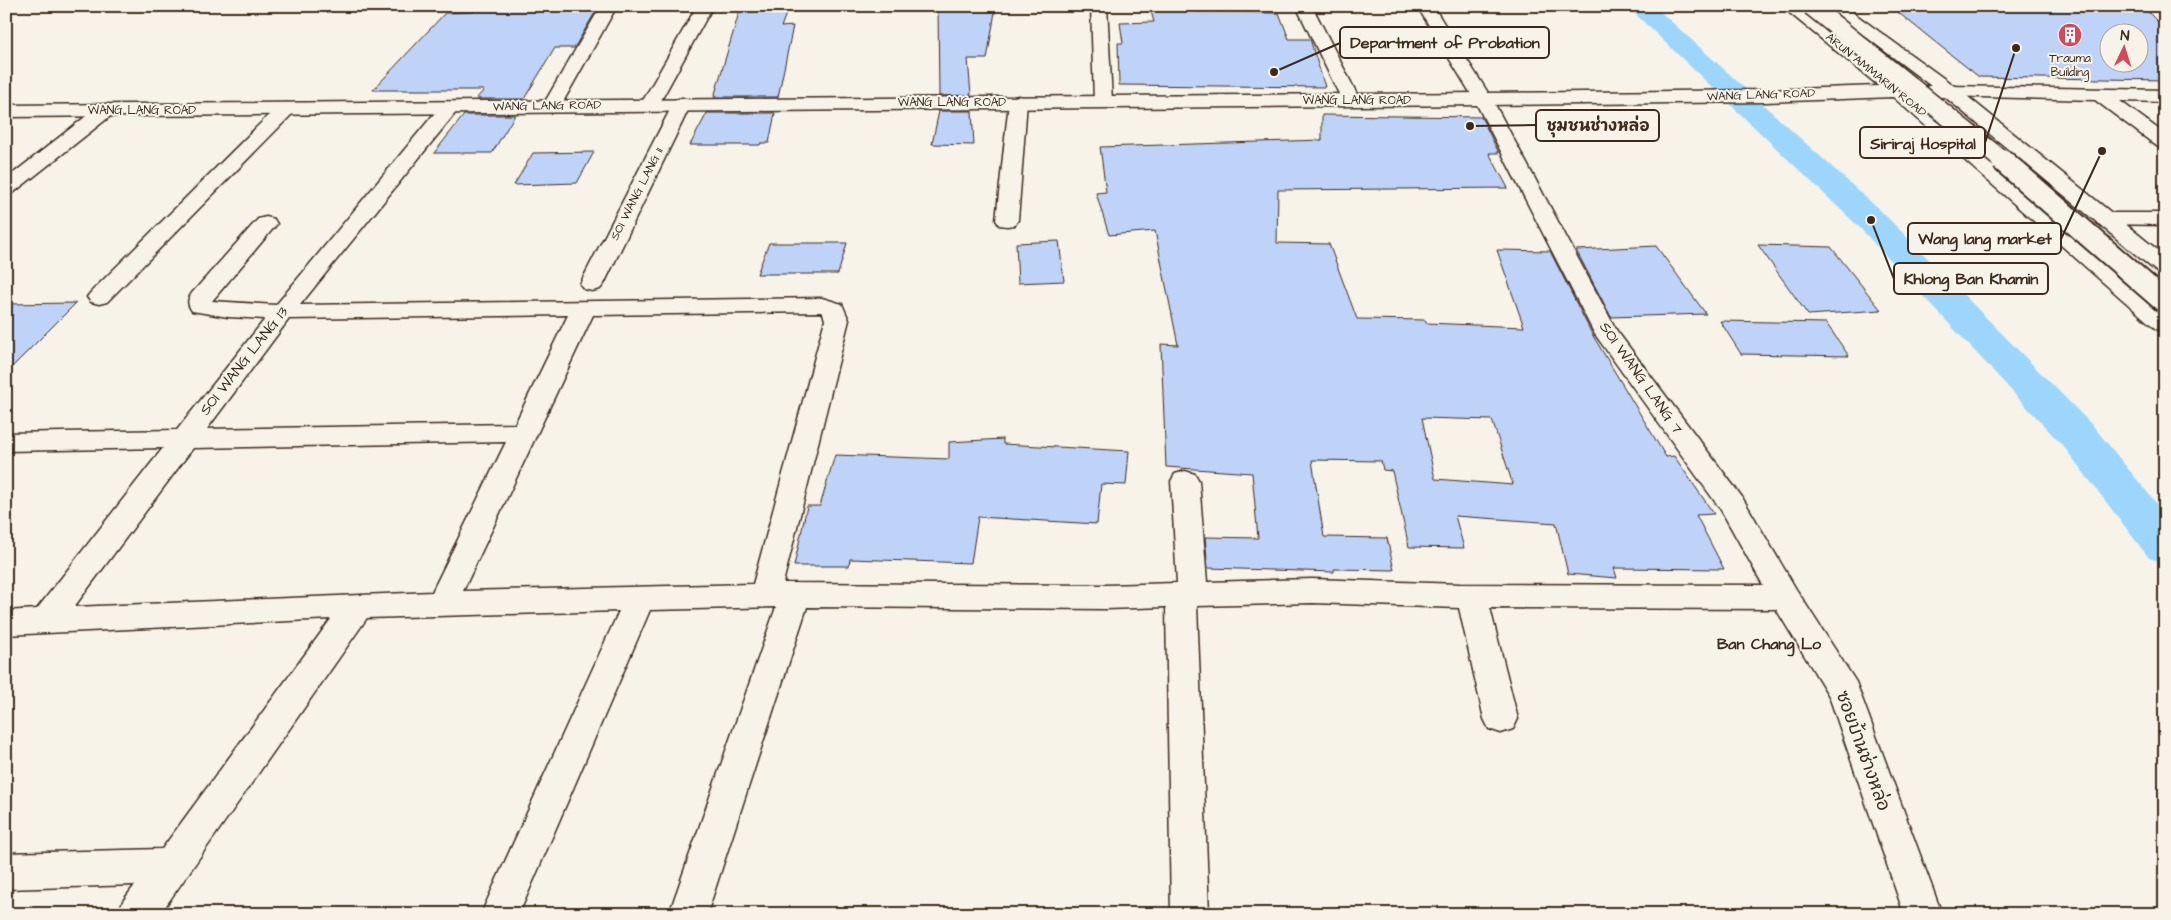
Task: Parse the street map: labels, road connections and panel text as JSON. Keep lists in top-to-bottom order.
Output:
{
  "streets": {
    "street": [
      "ARUN AMMARIN ROAD",
      "WANG LANG ROAD",
      "SOI WANG LANG 11",
      "SOI WANG LANG 13",
      "SOI WANG LANG 7",
      "ซอยบ้านช่างหล่อ"
    ]
  },
  "crossings": [
    ["ARUN AMMARIN ROAD", "WANG LANG ROAD"],
    ["WANG LANG ROAD", "SOI WANG LANG 11"],
    ["WANG LANG ROAD", "SOI WANG LANG 13"],
    ["WANG LANG ROAD", "SOI WANG LANG 7"],
    ["SOI WANG LANG 7", "ซอยบ้านช่างหล่อ"]
  ],
  "districts": ["Ban Chang Lo"],
  "places": {
    "building": ["Trauma Building"],
    "other": [
      "Siriraj Hospital",
      "Department of Probation",
      "ชุมชนช่างหล่อ",
      "Wang lang market",
      "Khlong Ban Khamin"
    ]
  },
  "north": "top"
}
